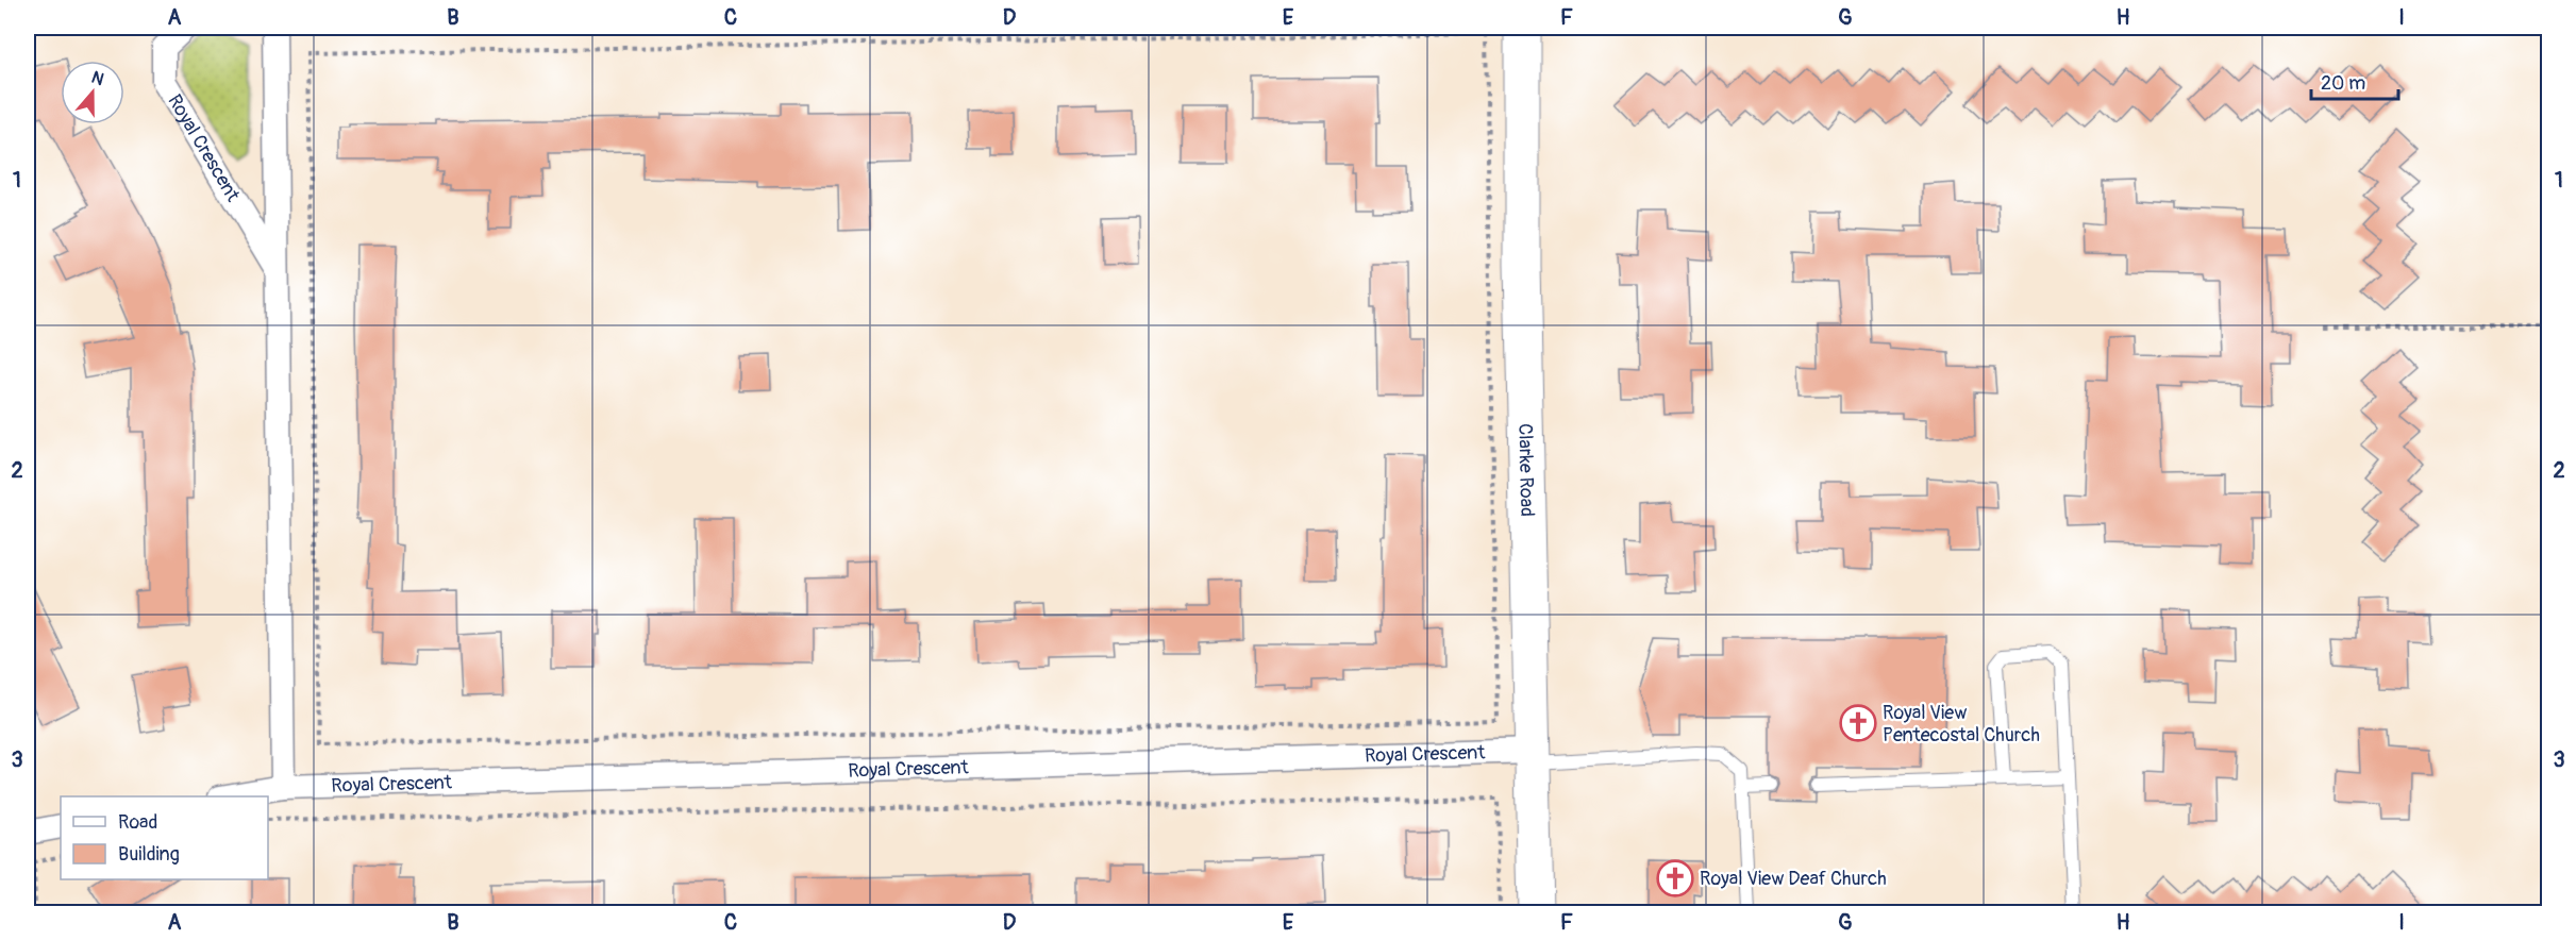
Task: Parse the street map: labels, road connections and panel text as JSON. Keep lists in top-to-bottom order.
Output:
{
  "streets": {
    "main road": ["Clarke Road"],
    "street": ["Royal Crescent"]
  },
  "crossings": [
    ["Royal Crescent", "Clarke Road"]
  ],
  "places": {
    "church": ["Royal View Pentecostal Church", "Royal View Deaf Church"]
  },
  "legend": ["Road", "Building"],
  "scale_bar": "20 m",
  "north": "top",
  "grid": {
    "columns": [
      "A",
      "B",
      "C",
      "D",
      "E",
      "F",
      "G",
      "H",
      "I"
    ],
    "rows": ["1", "2", "3"]
  }
}
